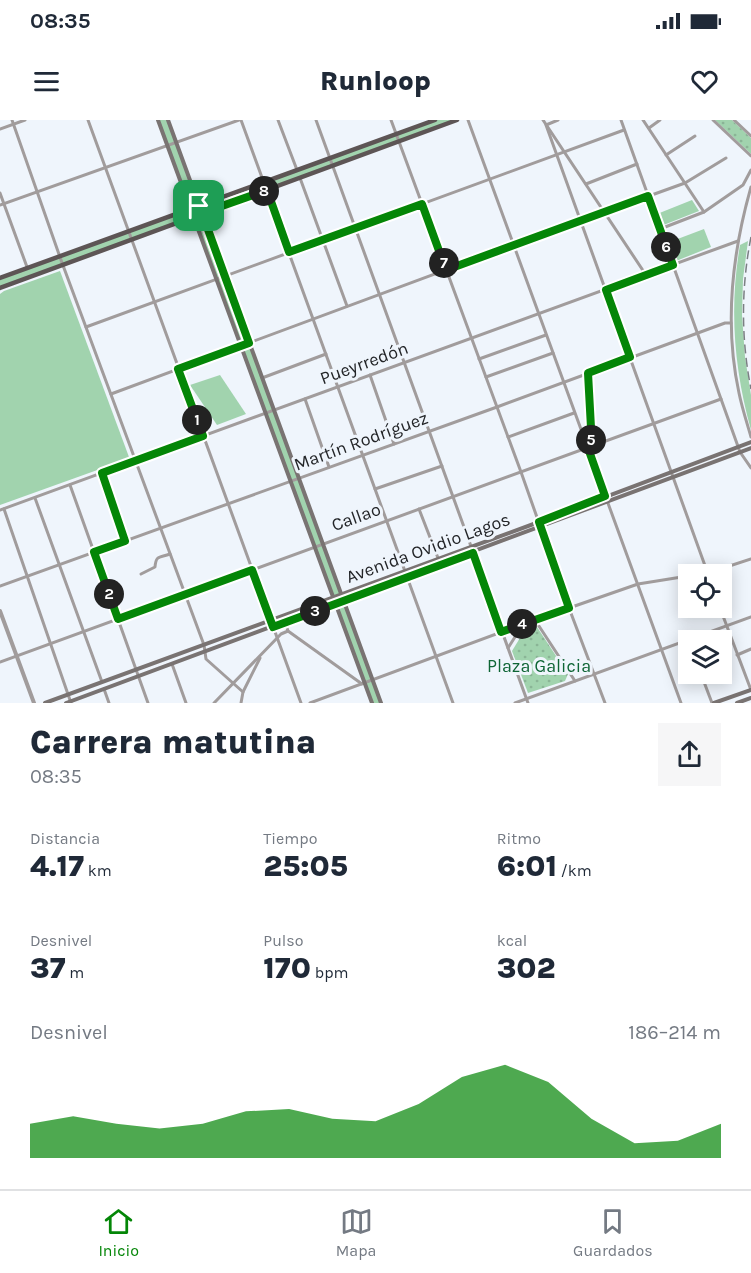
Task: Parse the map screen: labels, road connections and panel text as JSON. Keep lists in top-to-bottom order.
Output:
{
  "streets": {
    "main road": ["Avenida Ovidio Lagos"],
    "street": ["Pueyrredón", "Martín Rodríguez", "Callao"]
  },
  "parks": ["Plaza Galicia"],
  "page": {
    "status": "08:35",
    "header": "Runloop",
    "pins": [
      "8",
      "6",
      "7",
      "1",
      "5",
      "2",
      "3",
      "4"
    ],
    "heading": ["Carrera matutina", "08:35"],
    "stats": [
      ["Distancia", "4.17 km"],
      ["Tiempo", "25:05"],
      ["Ritmo", "6:01 /km"],
      ["Desnivel", "37 m"],
      ["Pulso", "170 bpm"],
      ["kcal", "302"]
    ],
    "chart": ["Desnivel", "186–214 m"],
    "tabs": ["Inicio", "Mapa", "Guardados"]
  }
}
